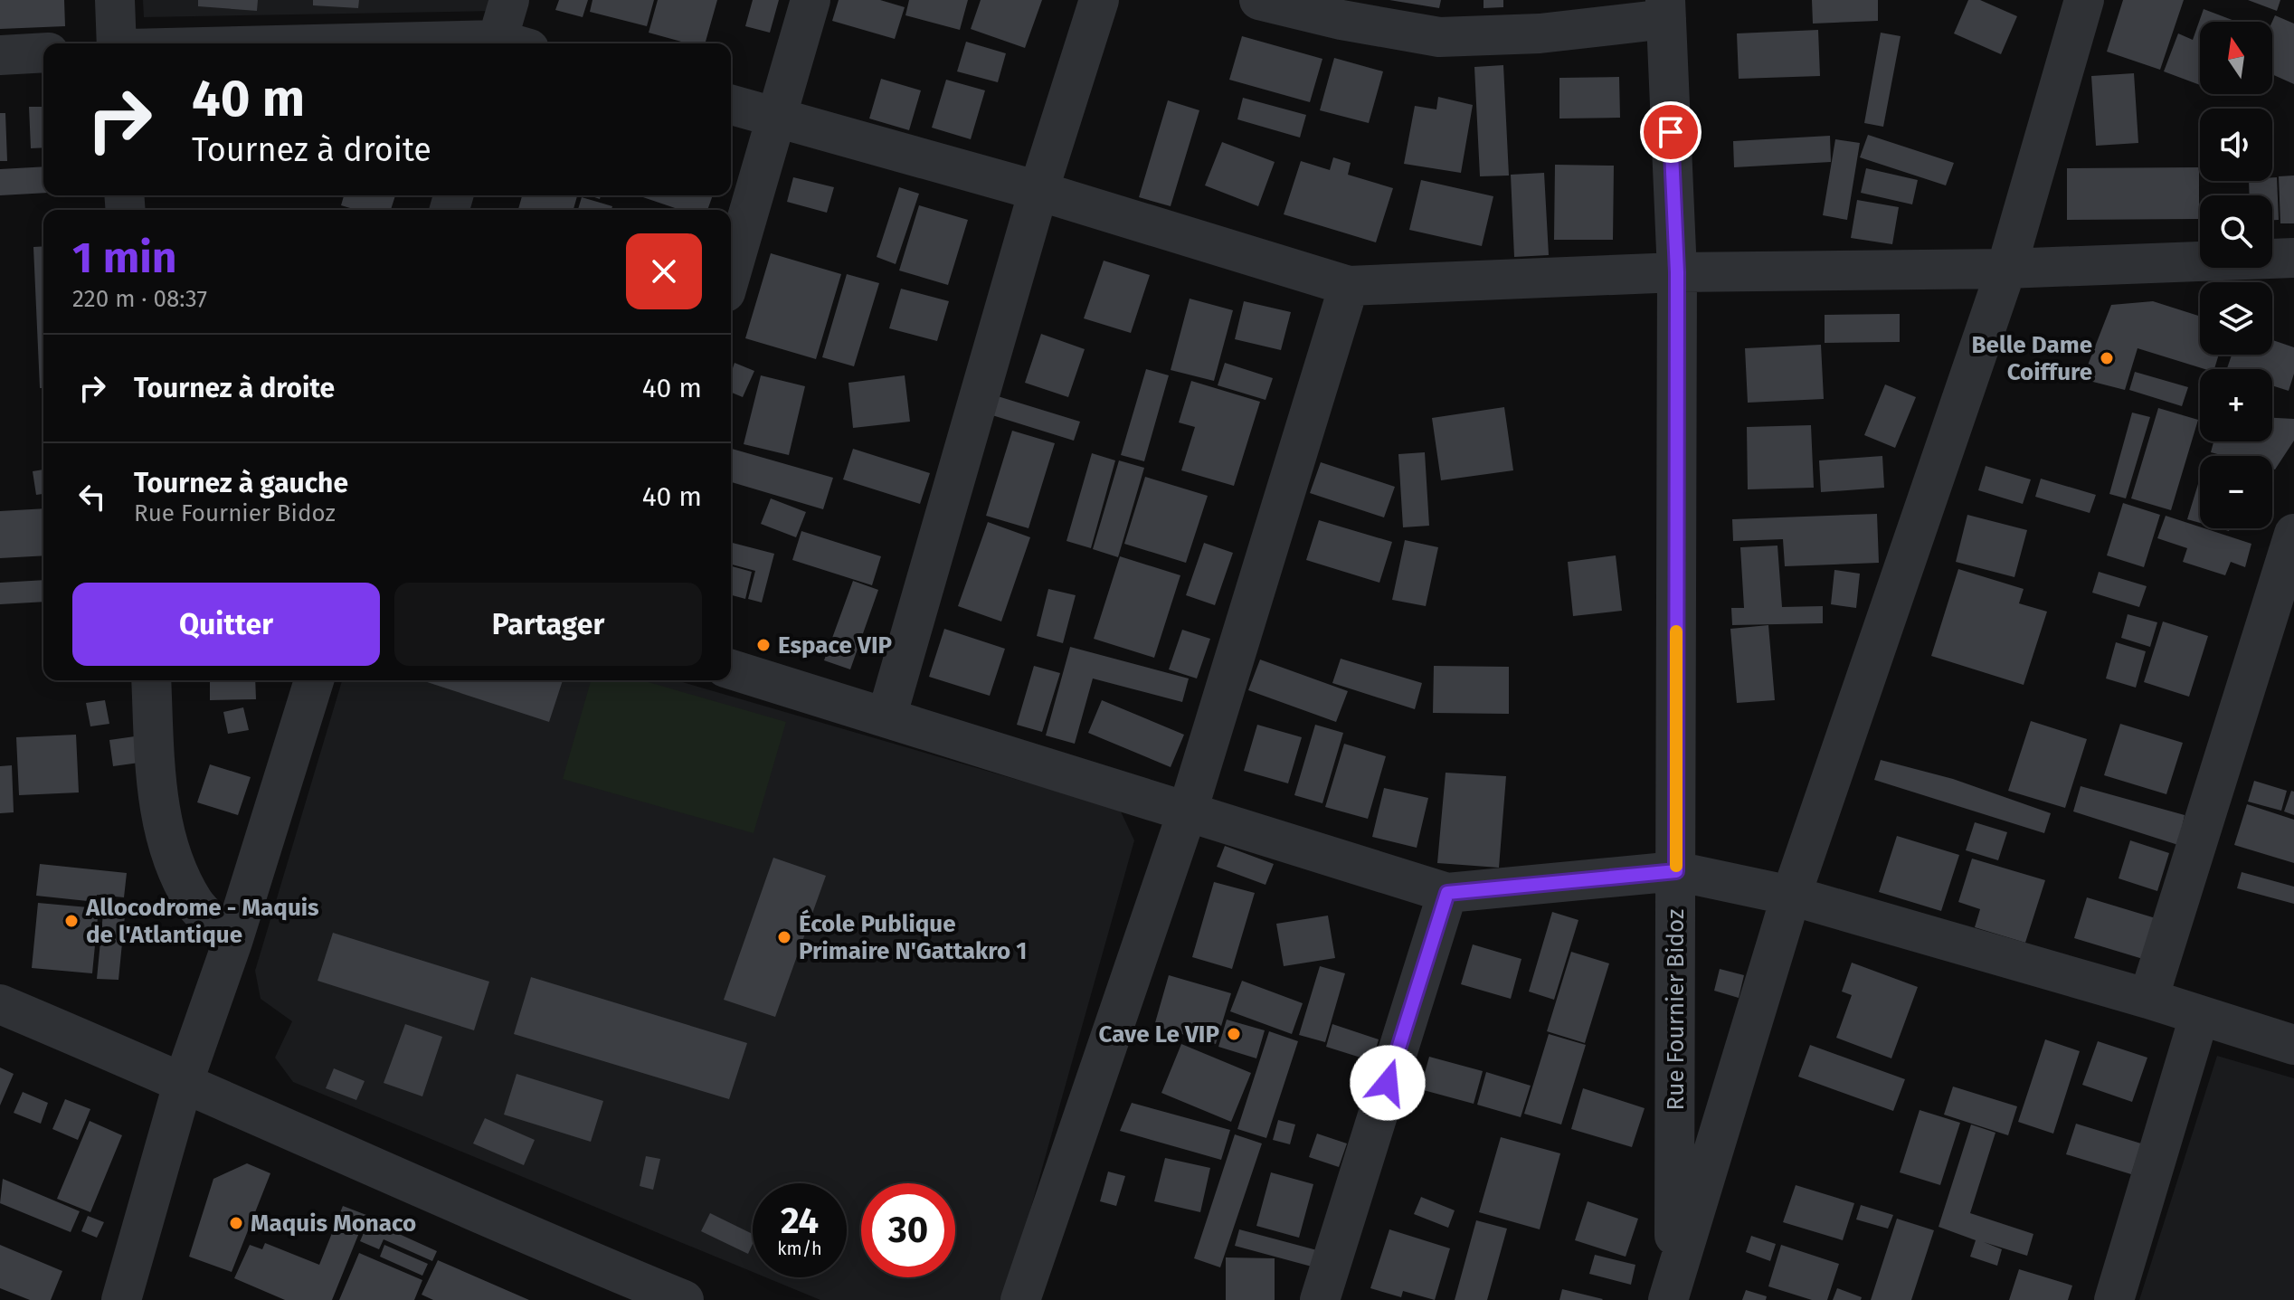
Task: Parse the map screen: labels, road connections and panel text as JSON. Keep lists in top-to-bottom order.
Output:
{
  "streets": {
    "street": ["Rue Fournier Bidoz"]
  },
  "places": [
    "Belle Dame Coiffure",
    "Espace VIP",
    "Allocodrome - Maquis de l'Atlantique",
    "École Publique Primaire N'Gattakro 1",
    "Cave Le VIP",
    "Maquis Monaco"
  ],
  "north": "top",
  "page": {
    "map_buttons": ["+", "−"],
    "turn": ["40 m", "Tournez à droite"],
    "heading": ["1 min", "220 m · 08:37"],
    "list": [
      {
        "name": "Tournez à droite",
        "value": "40 m"
      },
      {
        "name": "Tournez à gauche",
        "note": "Rue Fournier Bidoz",
        "value": "40 m"
      }
    ],
    "buttons": ["Quitter", "Partager"],
    "speed": "24 km/h",
    "limit": "30"
  }
}
